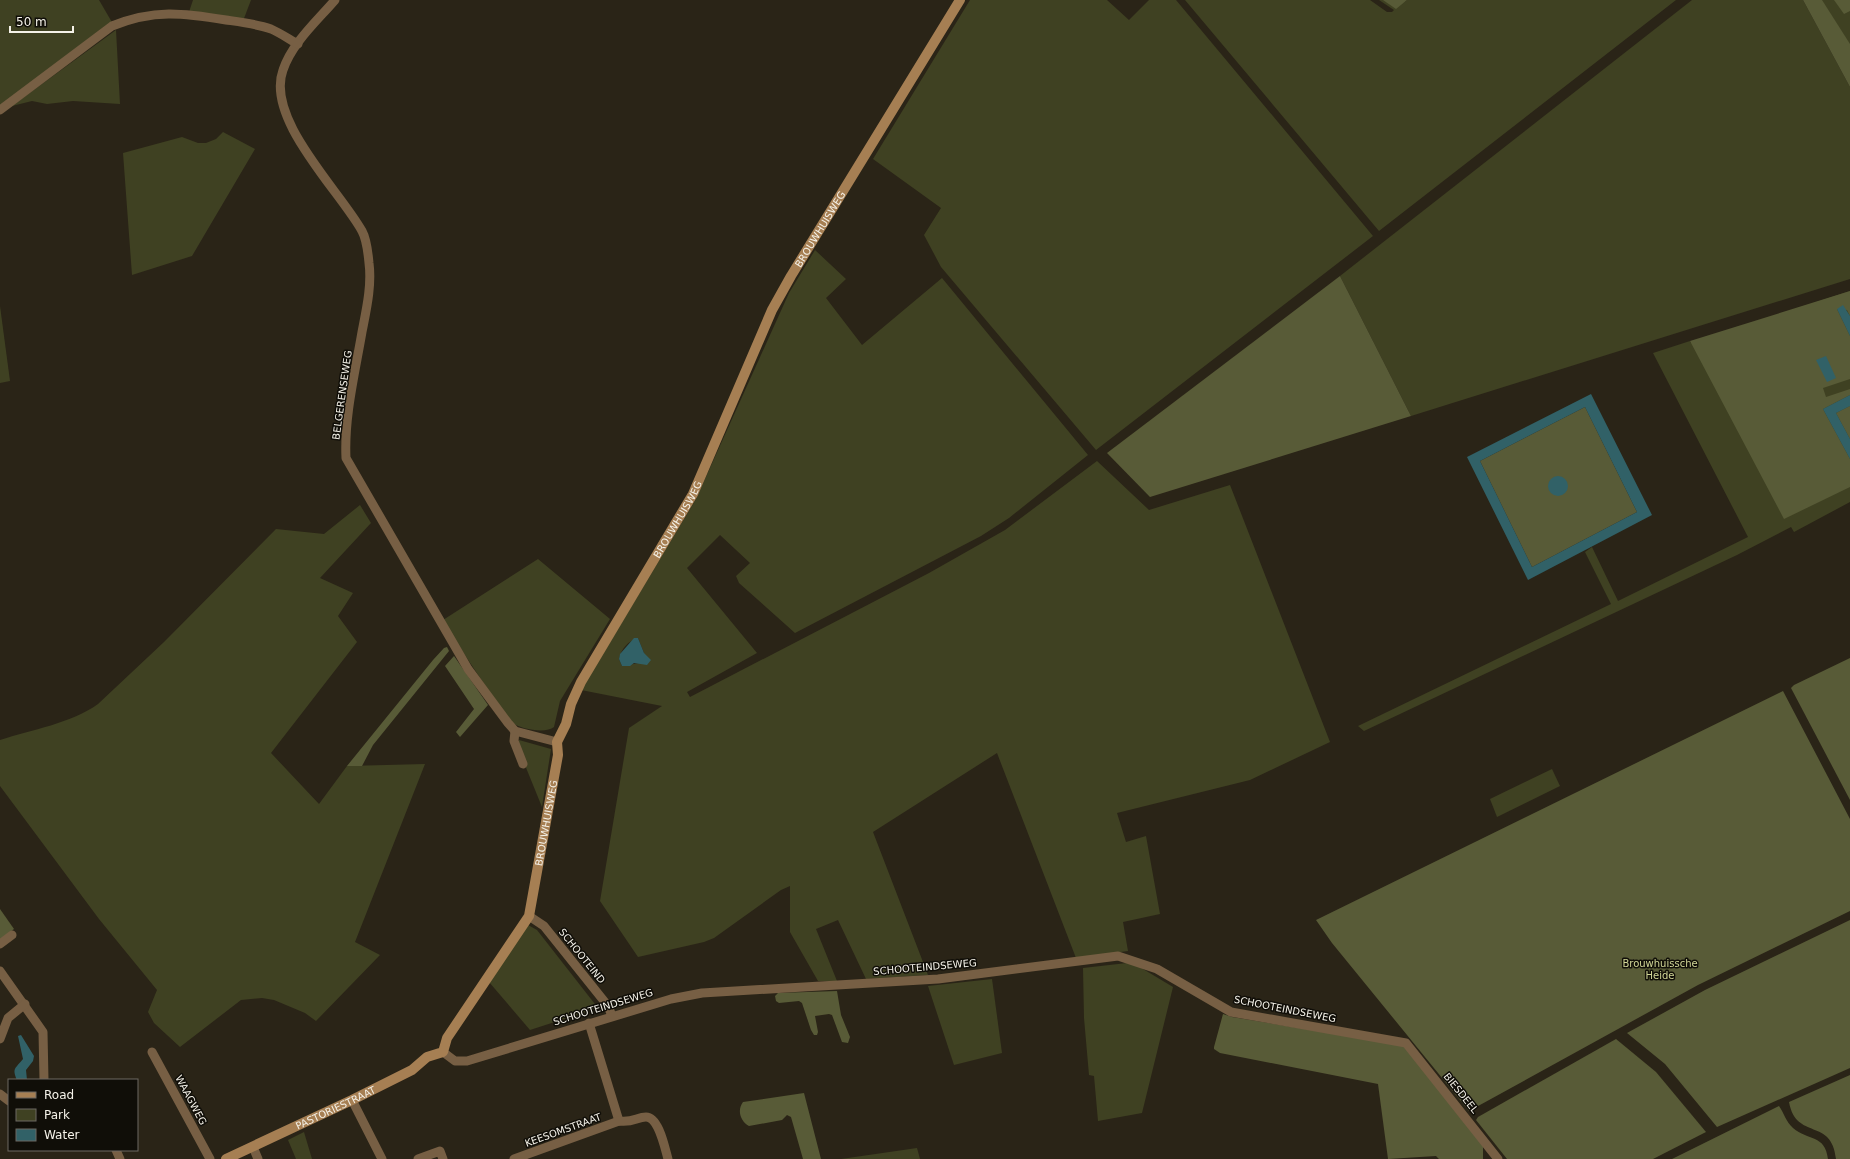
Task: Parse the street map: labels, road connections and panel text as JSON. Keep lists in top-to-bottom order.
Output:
{
  "streets": {
    "street": [
      "BROUWHUISWEG",
      "BELGERENSEWEG",
      "SCHOOTEIND",
      "SCHOOTEINDSEWEG",
      "BIESDEEL",
      "WAAGWEG",
      "PASTORIESTRAAT",
      "KEESOMSTRAAT"
    ]
  },
  "crossings": [
    ["BROUWHUISWEG", "SCHOOTEIND"],
    ["BROUWHUISWEG", "SCHOOTEINDSEWEG"],
    ["BROUWHUISWEG", "PASTORIESTRAAT"],
    ["SCHOOTEIND", "SCHOOTEINDSEWEG"],
    ["SCHOOTEINDSEWEG", "BIESDEEL"],
    ["SCHOOTEINDSEWEG", "PASTORIESTRAAT"]
  ],
  "parks": ["Brouwhuissche Heide"],
  "legend": ["Road", "Park", "Water"],
  "scale_bar": "50 m"
}
